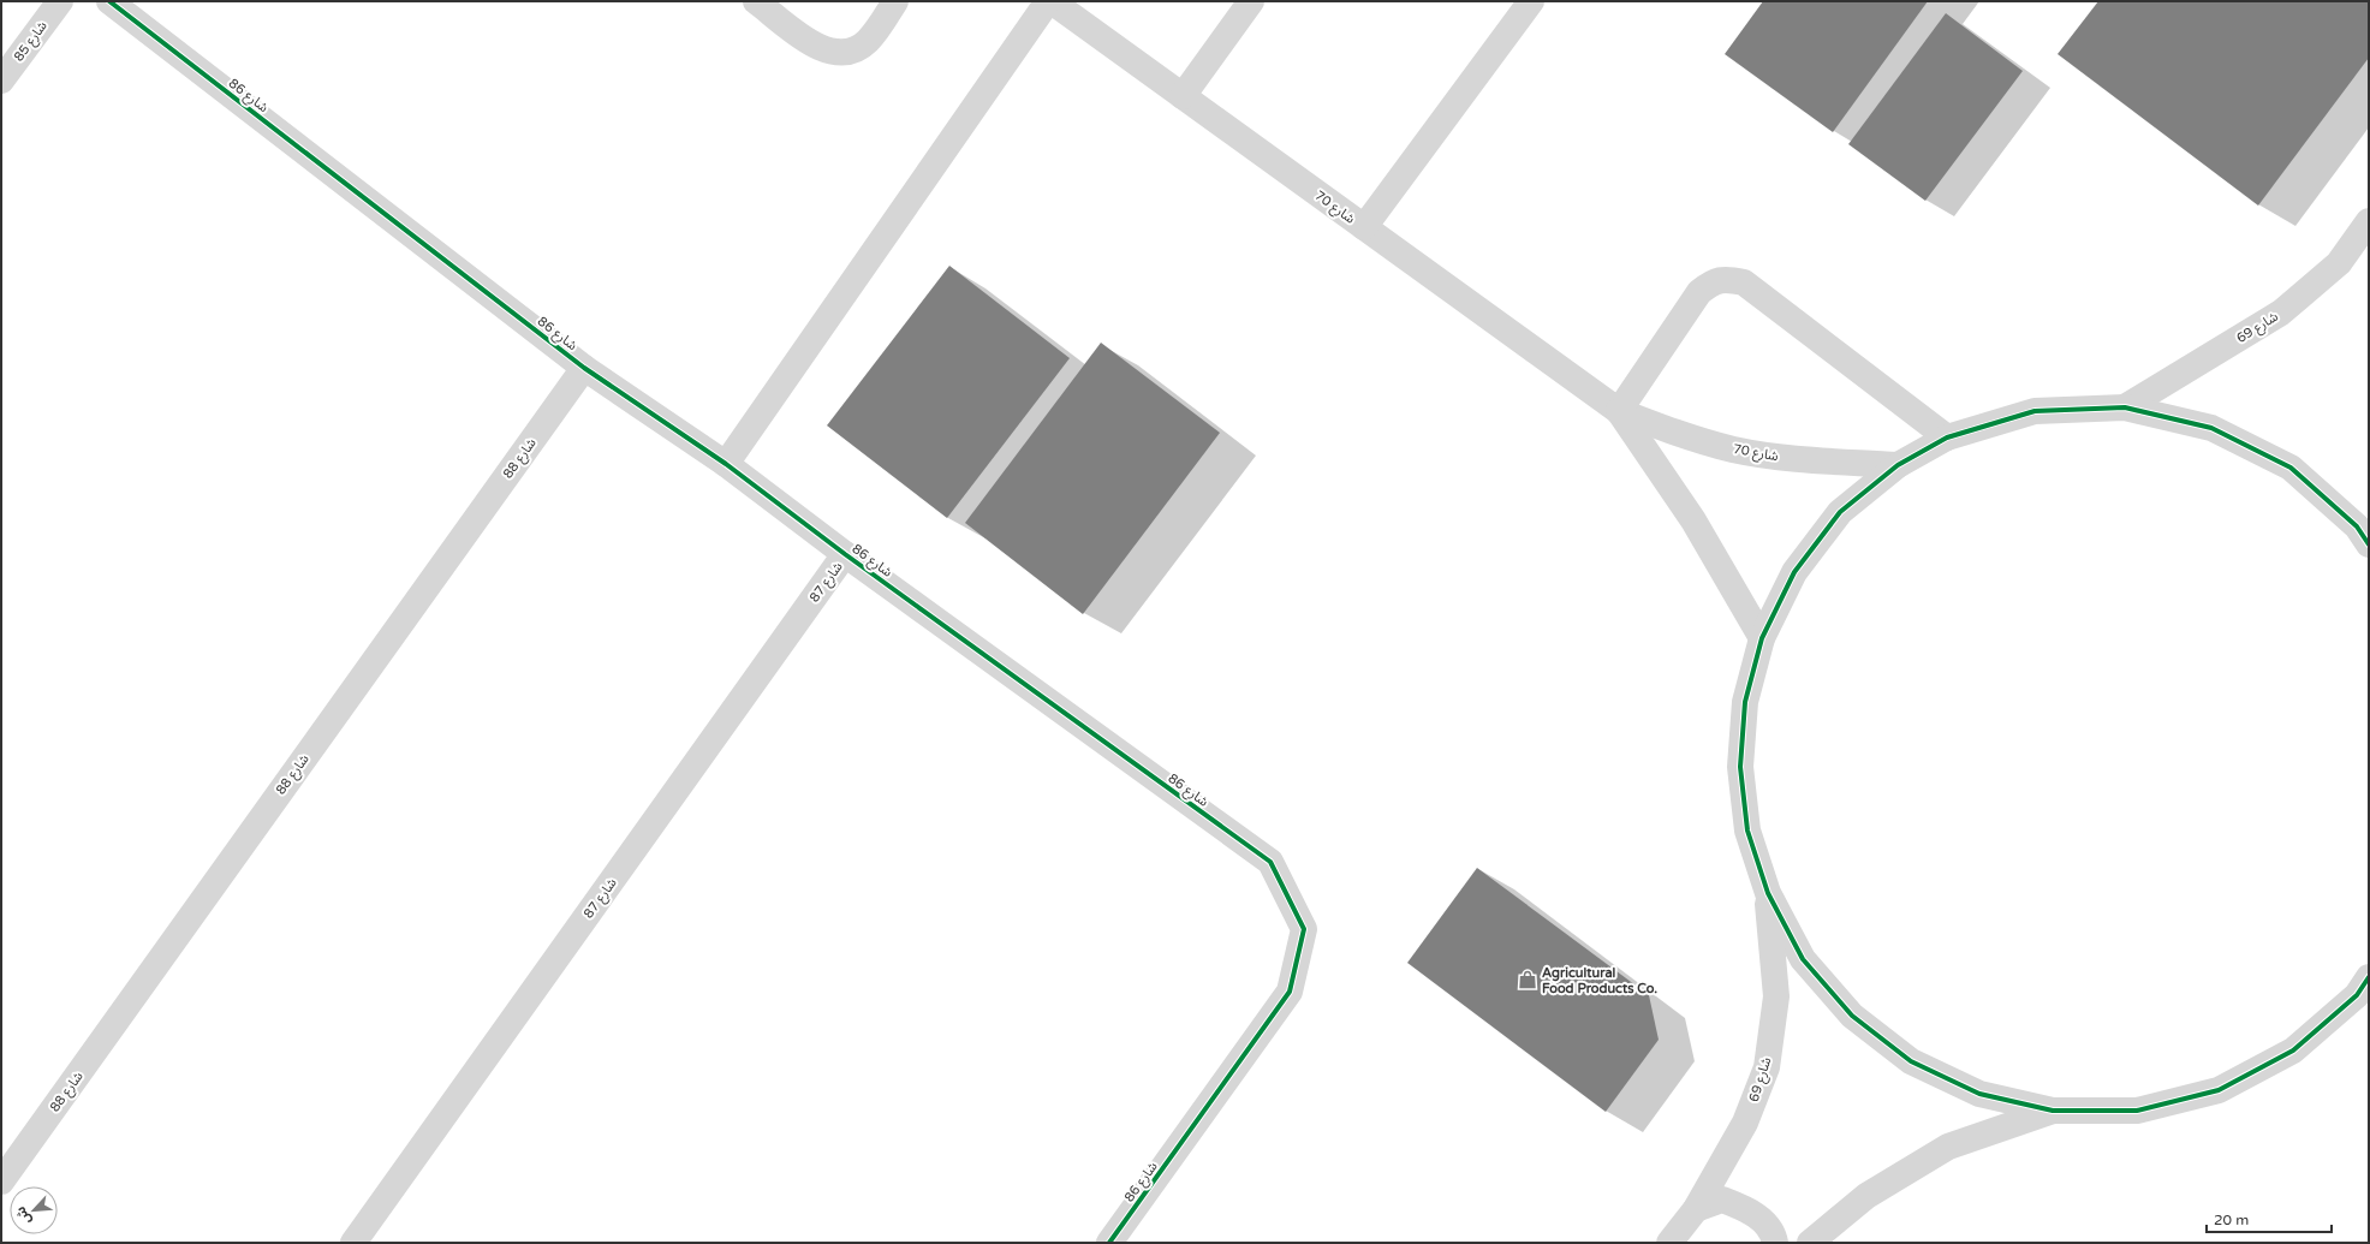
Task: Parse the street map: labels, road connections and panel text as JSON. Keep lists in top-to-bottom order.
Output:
{
  "streets": {
    "street": [
      "شارع 85",
      "شارع 86",
      "شارع 70",
      "شارع 69",
      "شارع 88",
      "شارع 87"
    ]
  },
  "crossings": [
    ["شارع 86", "شارع 88"],
    ["شارع 86", "شارع 87"]
  ],
  "places": {
    "shop": ["Agricultural Food Products Co."]
  },
  "scale_bar": "20 m",
  "north": "bottom left"
}
